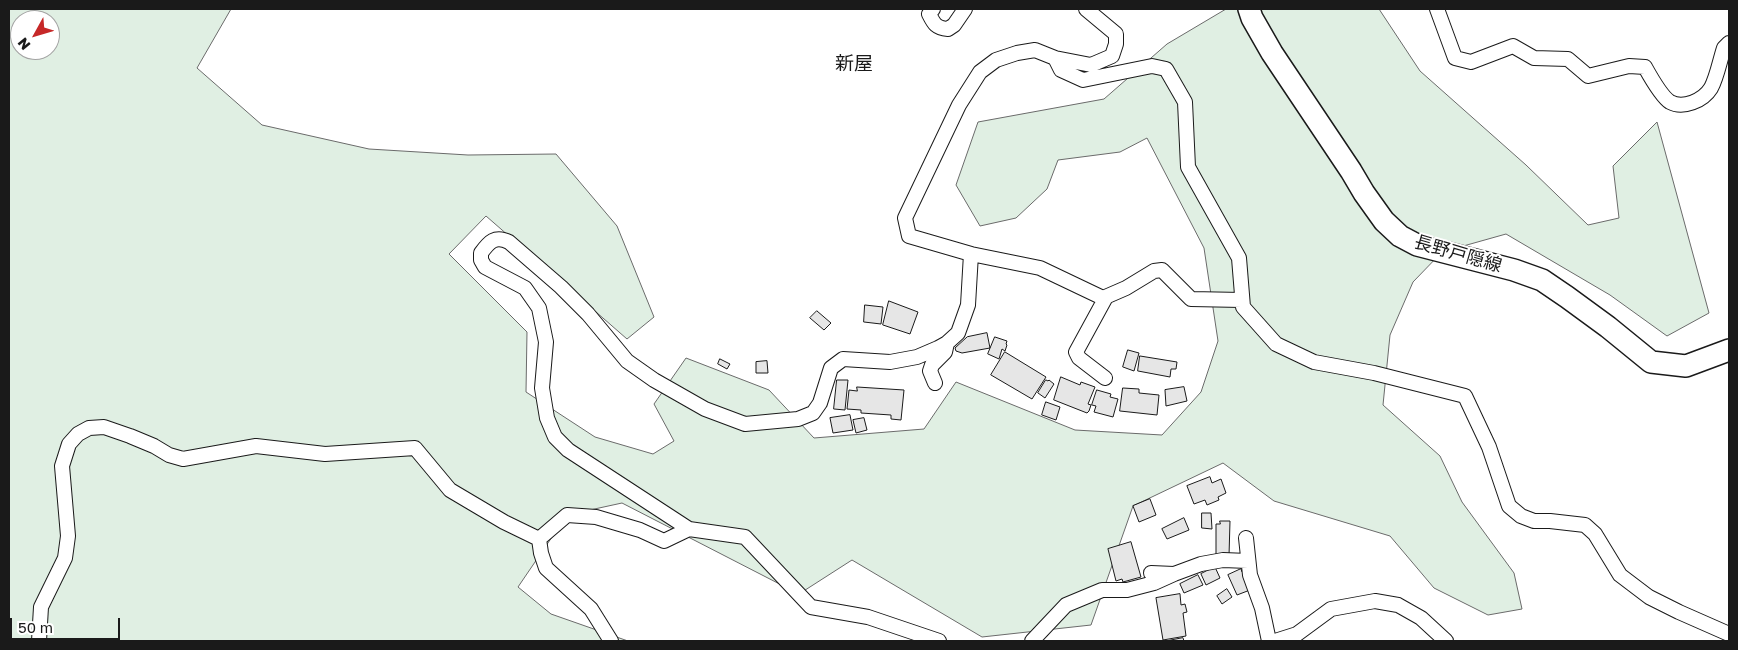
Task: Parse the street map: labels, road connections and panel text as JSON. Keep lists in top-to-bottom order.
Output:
{
  "streets": {
    "main road": ["長野戸隠線"]
  },
  "districts": ["新屋"],
  "scale_bar": "50 m",
  "north": "bottom left"
}
